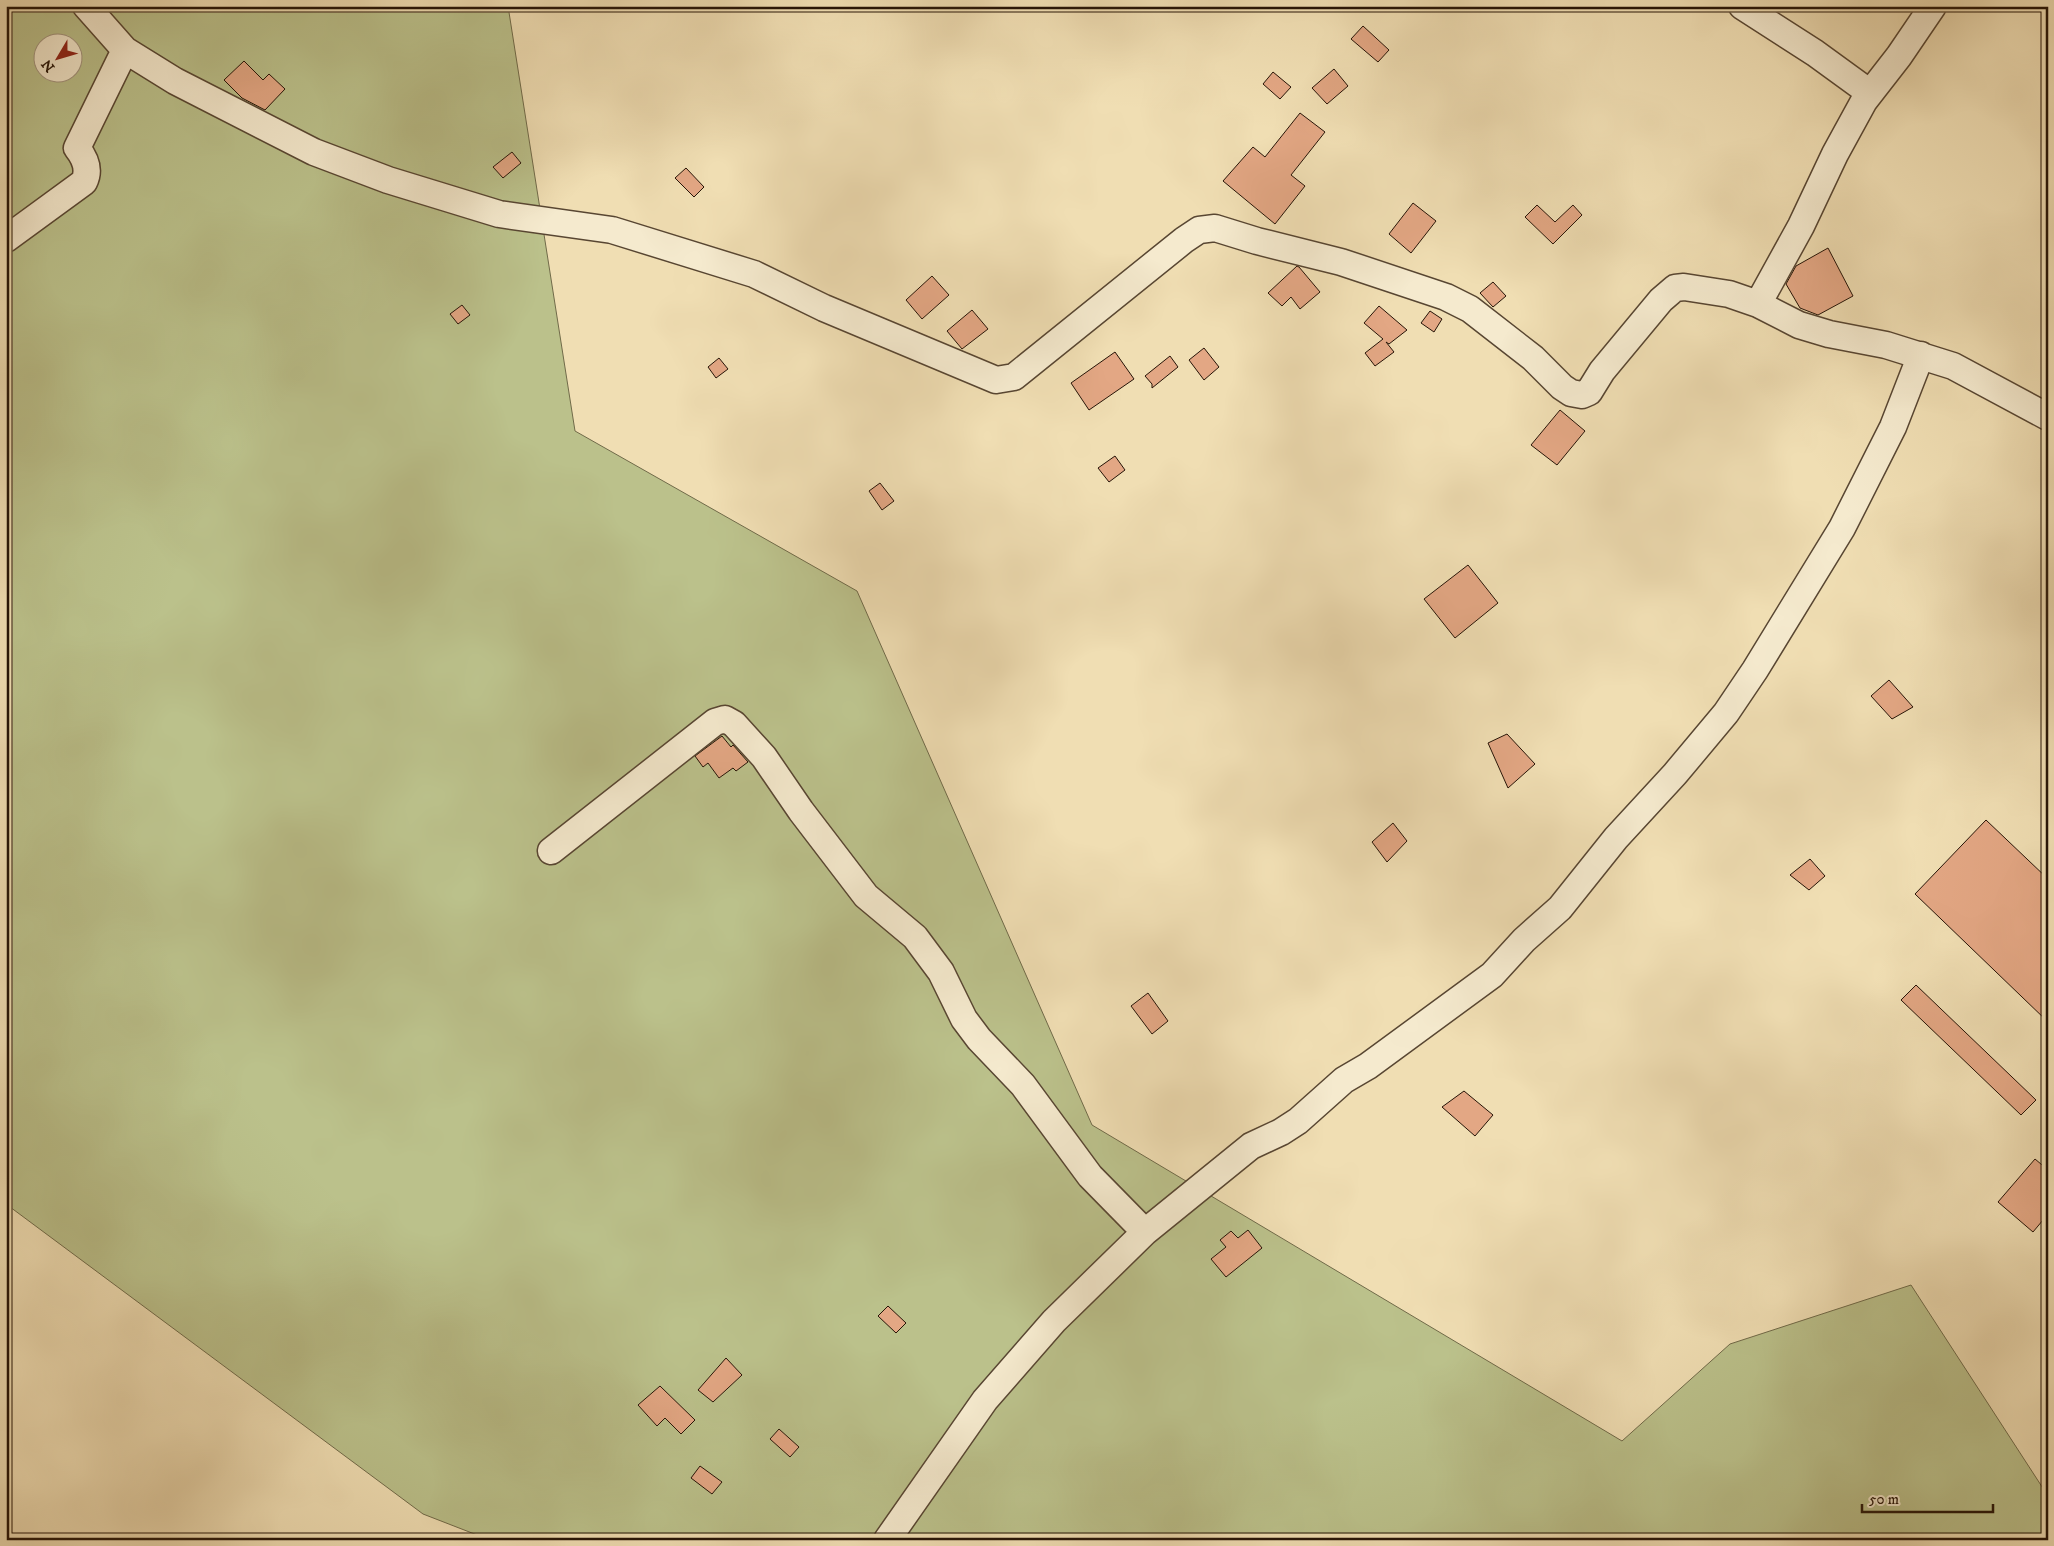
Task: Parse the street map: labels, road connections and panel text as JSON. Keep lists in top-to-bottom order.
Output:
{
  "scale_bar": "50 m",
  "north": "bottom left"
}
